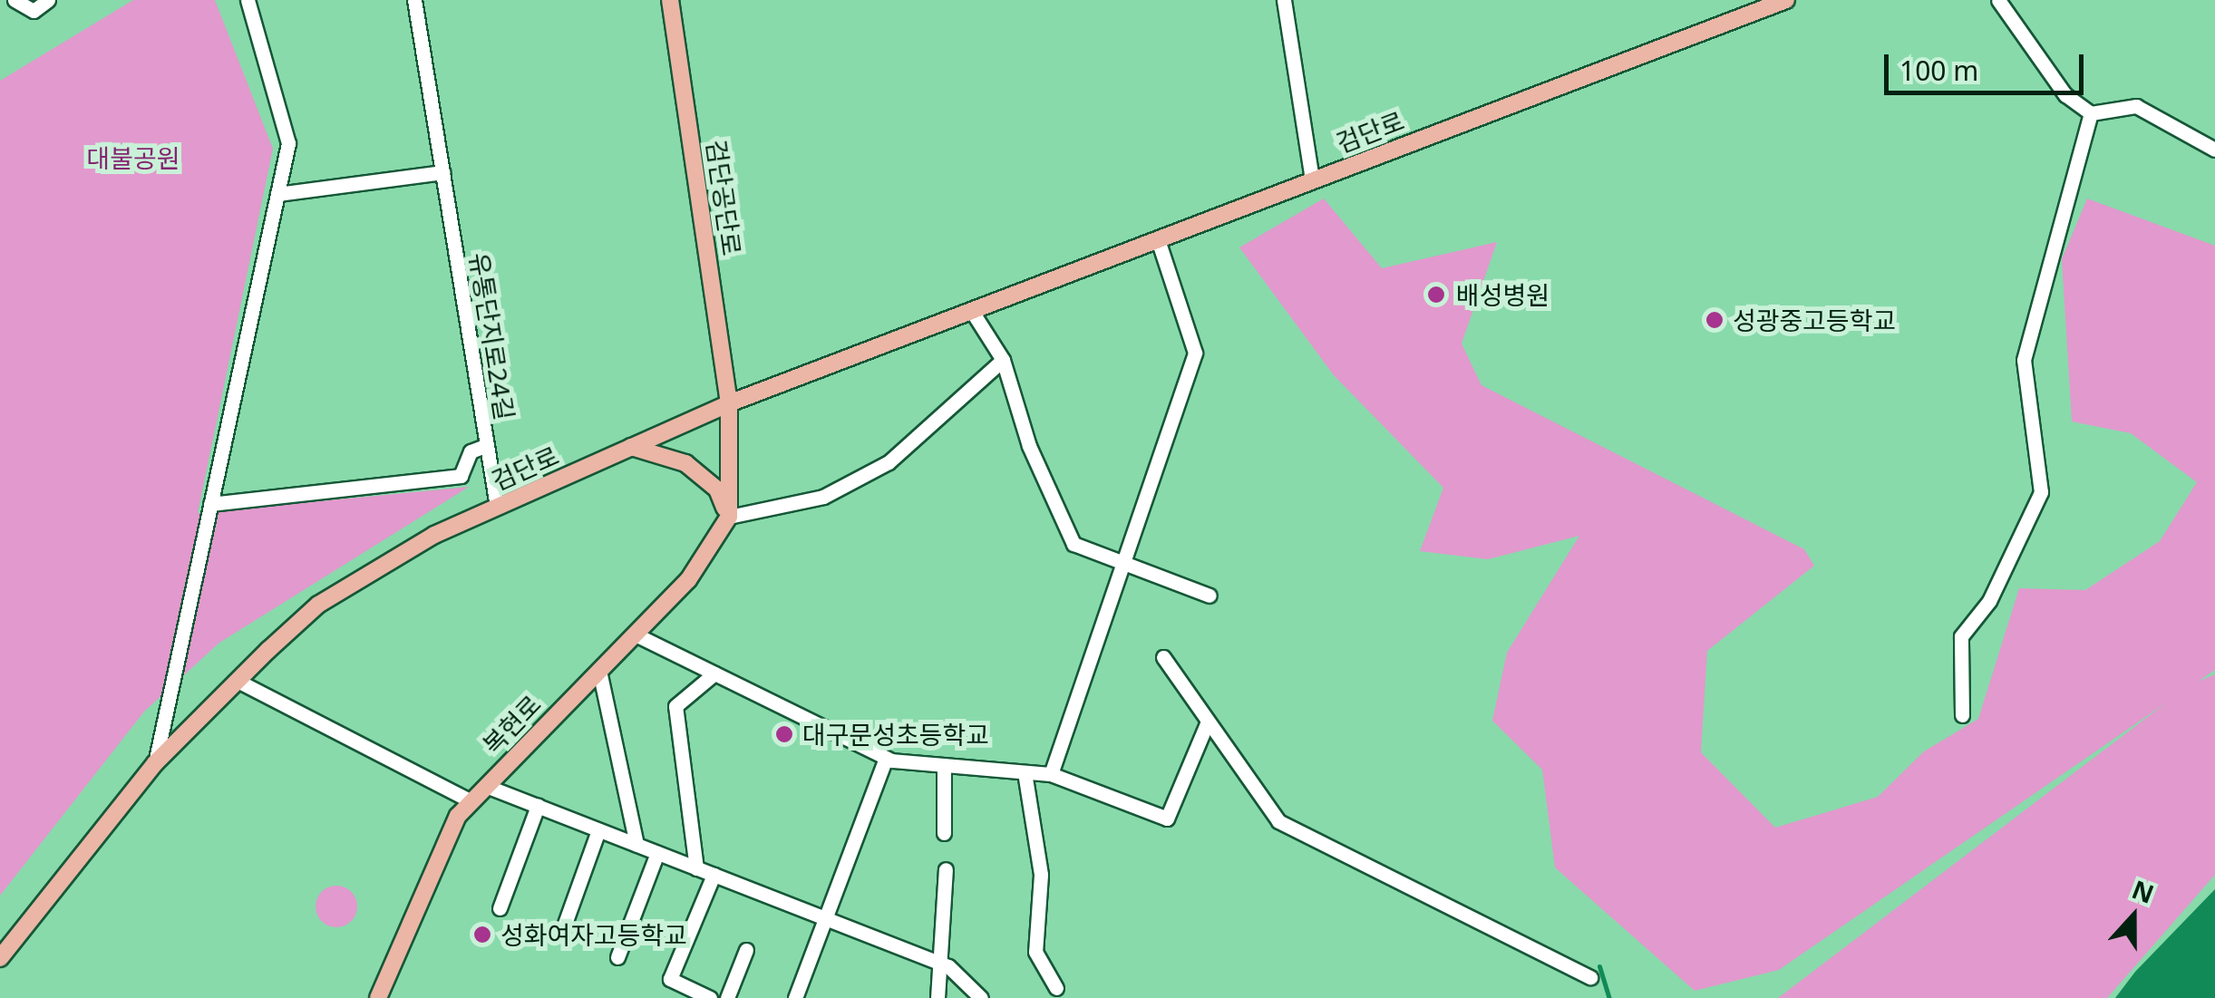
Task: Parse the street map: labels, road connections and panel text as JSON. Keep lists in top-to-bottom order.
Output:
{
  "streets": {
    "main road": ["검단로", "검단공단로", "복현로"],
    "street": ["유통단지로24길"]
  },
  "crossings": [
    ["검단로", "검단공단로"],
    ["검단로", "유통단지로24길"]
  ],
  "parks": ["대불공원"],
  "places": [
    "배성병원",
    "성광중고등학교",
    "대구문성초등학교",
    "성화여자고등학교"
  ],
  "scale_bar": "100 m",
  "north": "top"
}
